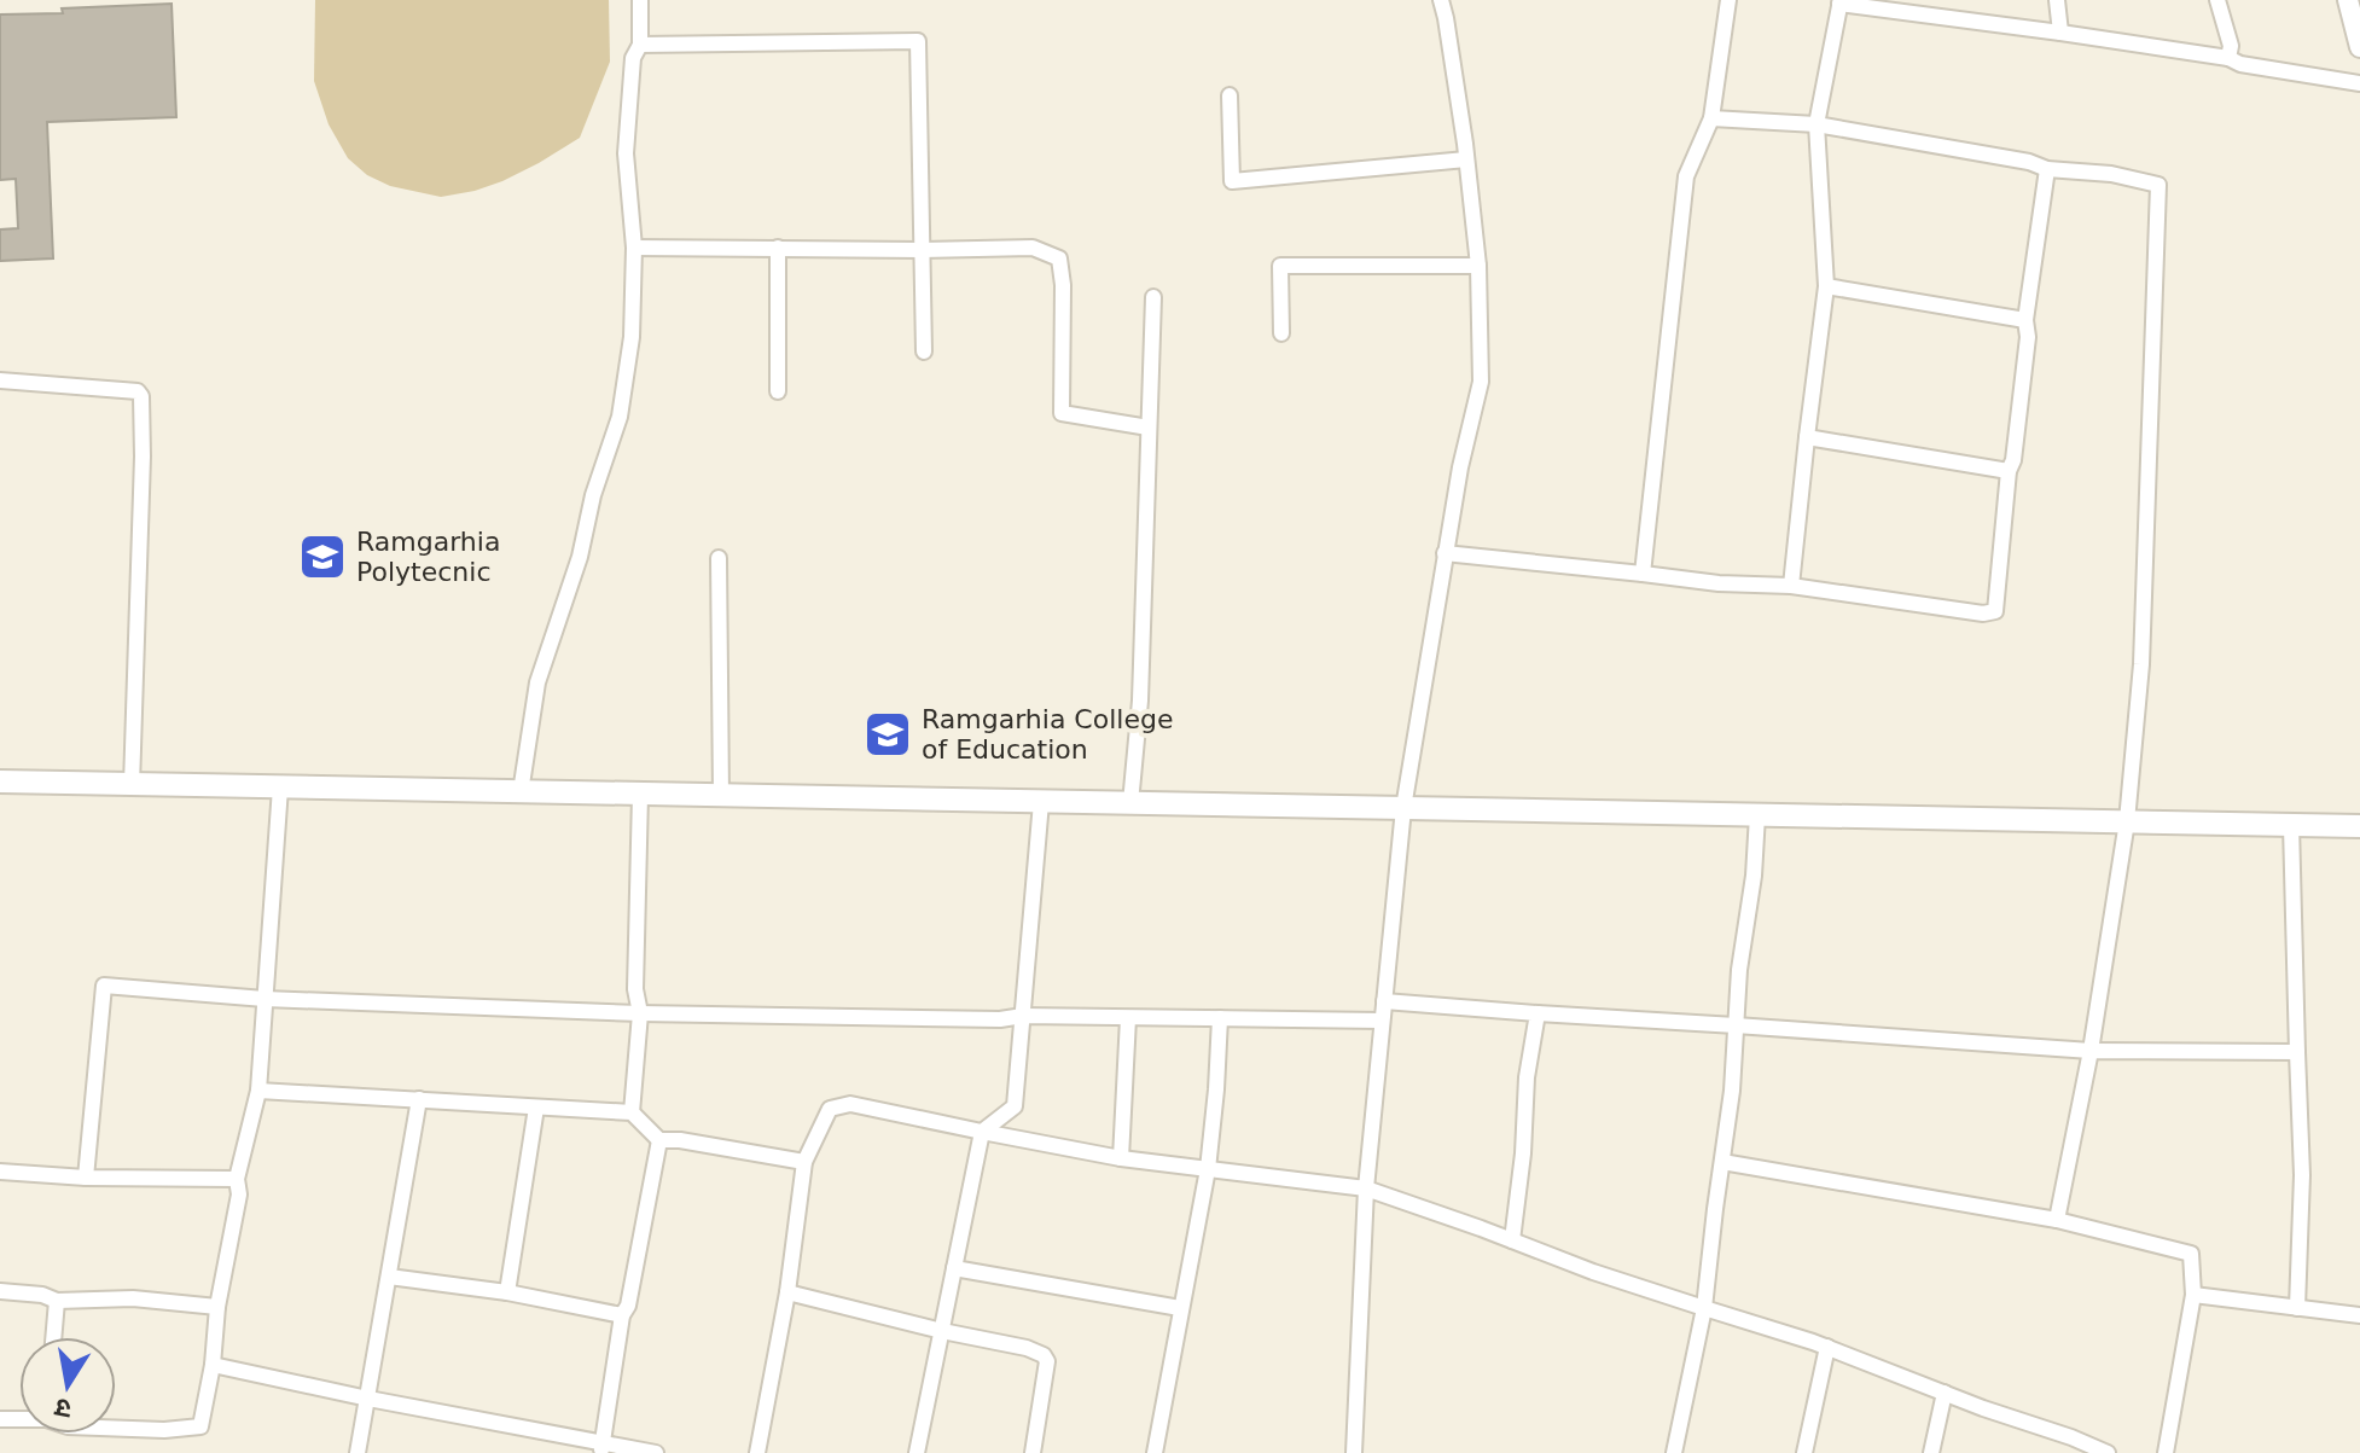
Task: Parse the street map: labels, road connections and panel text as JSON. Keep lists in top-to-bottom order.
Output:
{
  "places": {
    "school or university": ["Ramgarhia Polytecnic", "Ramgarhia College of Education"]
  },
  "north": "bottom"
}
